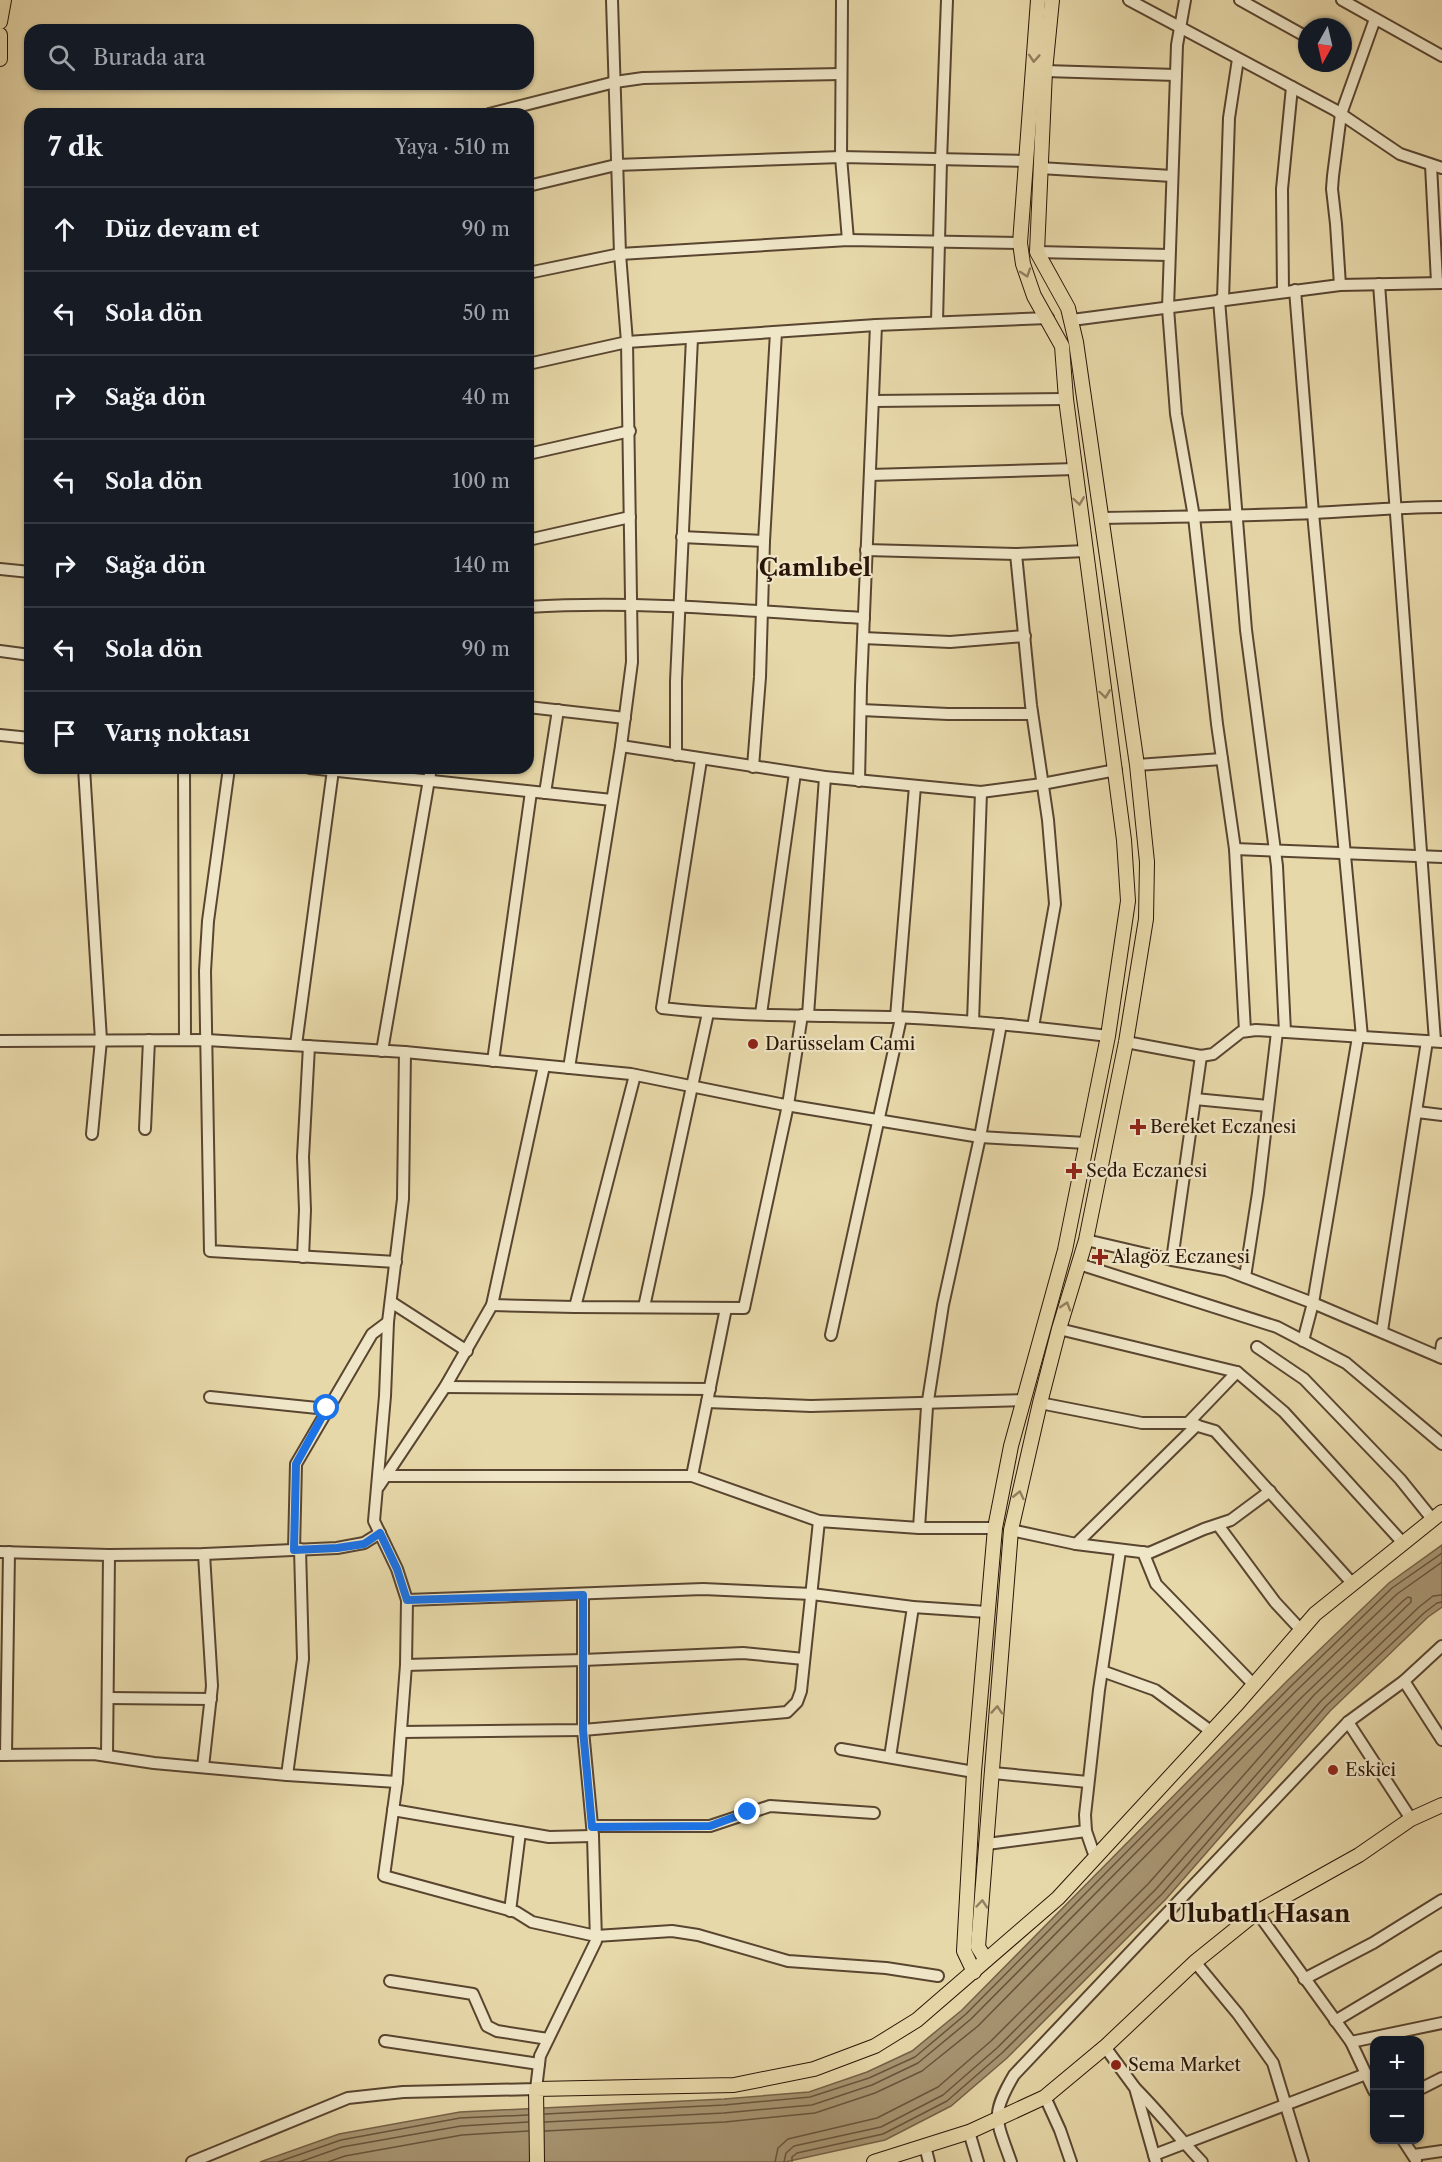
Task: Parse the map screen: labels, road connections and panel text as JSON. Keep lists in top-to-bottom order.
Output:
{
  "districts": ["Çamlıbel", "Ulubatlı Hasan"],
  "places": {
    "other": ["Darüsselam Cami", "Eskici", "Sema Market"],
    "health": ["Bereket Eczanesi", "Seda Eczanesi", "Alagöz Eczanesi"]
  },
  "north": "bottom",
  "page": {
    "search": "Burada ara",
    "heading": ["7 dk", "Yaya · 510 m"],
    "list": [
      ["Düz devam et", "90 m"],
      ["Sola dön", "50 m"],
      ["Sağa dön", "40 m"],
      ["Sola dön", "100 m"],
      ["Sağa dön", "140 m"],
      ["Sola dön", "90 m"],
      "Varış noktası"
    ],
    "map_buttons": ["+", "−"]
  }
}
